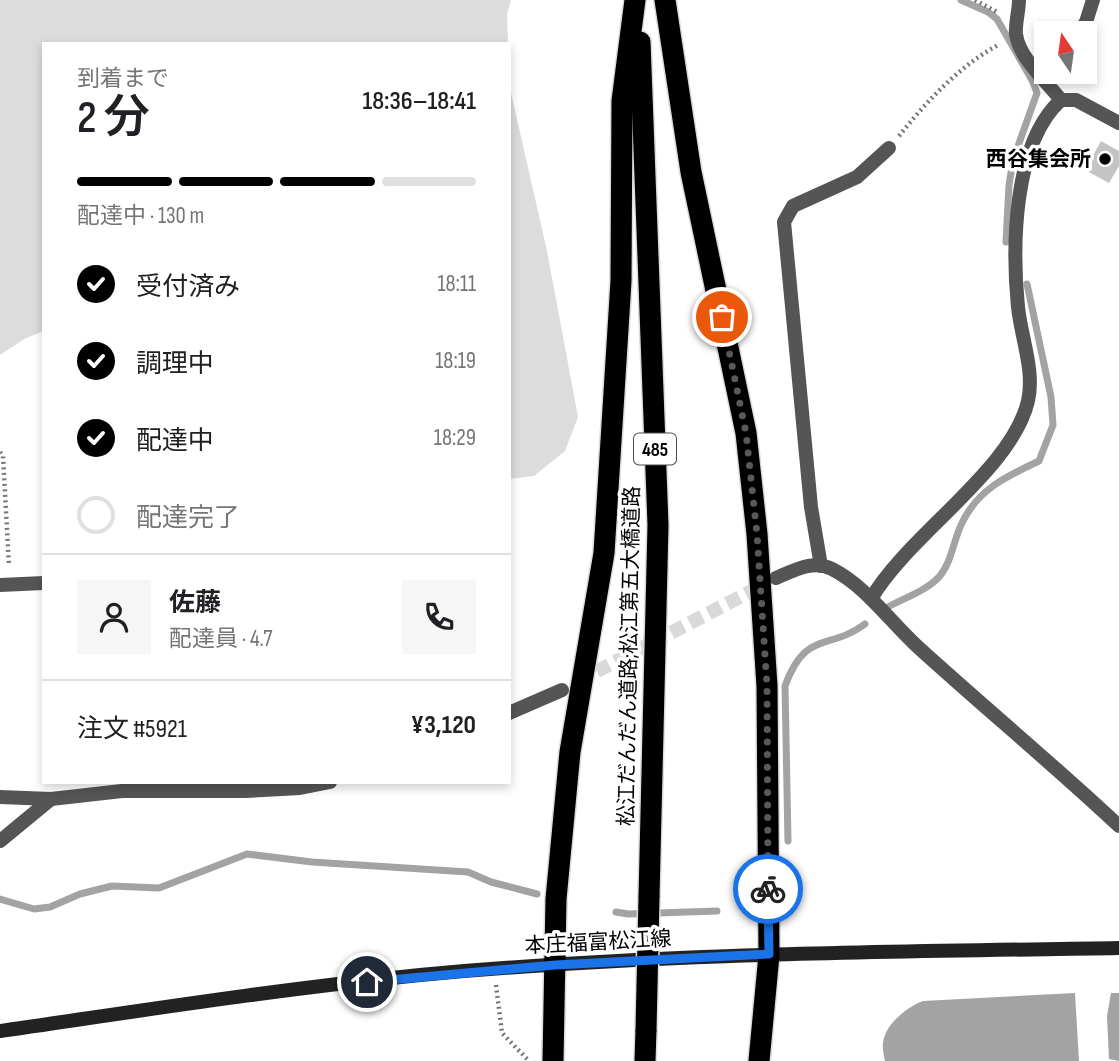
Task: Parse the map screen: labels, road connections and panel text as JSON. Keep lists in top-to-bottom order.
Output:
{
  "streets": {
    "highway": ["485", "松江だんだん道路;松江第五大橋道路"],
    "main road": ["本庄福富松江線"]
  },
  "places": ["西谷集会所"],
  "north": "top",
  "page": {
    "heading": ["2 分", "到着まで", "18:36–18:41"],
    "panel": [
      "佐藤",
      "配達員 · 4.7",
      "注文 #5921",
      "¥3,120"
    ],
    "bar": "配達中 · 130 m",
    "list": [
      ["受付済み", "18:11"],
      ["調理中", "18:19"],
      ["配達中", "18:29"],
      "配達完了"
    ]
  }
}
